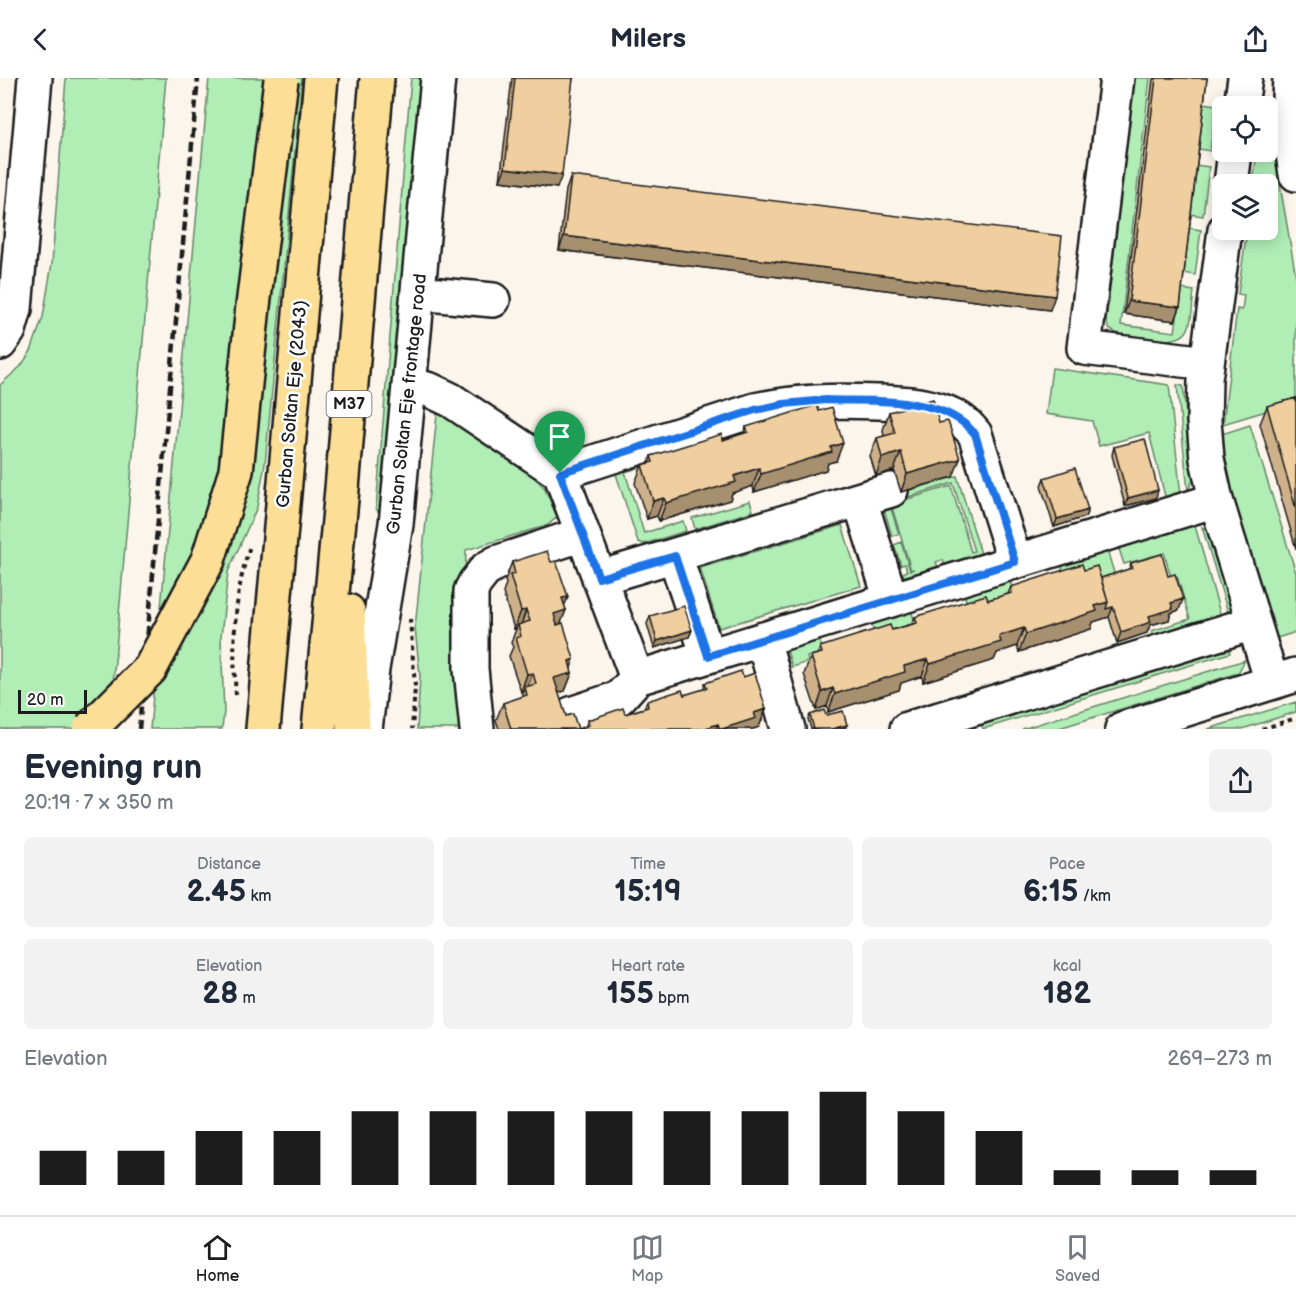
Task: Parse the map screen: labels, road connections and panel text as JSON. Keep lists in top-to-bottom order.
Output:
{
  "streets": {
    "highway": ["Gurban Soltan Eje (2043)", "M37"],
    "street": ["Gurban Soltan Eje frontage road"]
  },
  "scale_bar": "20 m",
  "page": {
    "header": "Milers",
    "scale": "20 m",
    "heading": ["Evening run", "20:19 · 7 × 350 m"],
    "stats": [
      ["Distance", "2.45 km"],
      ["Time", "15:19"],
      ["Pace", "6:15 /km"],
      ["Elevation", "28 m"],
      ["Heart rate", "155 bpm"],
      ["kcal", "182"]
    ],
    "chart": ["Elevation", "269–273 m"],
    "tabs": ["Home", "Map", "Saved"]
  }
}
